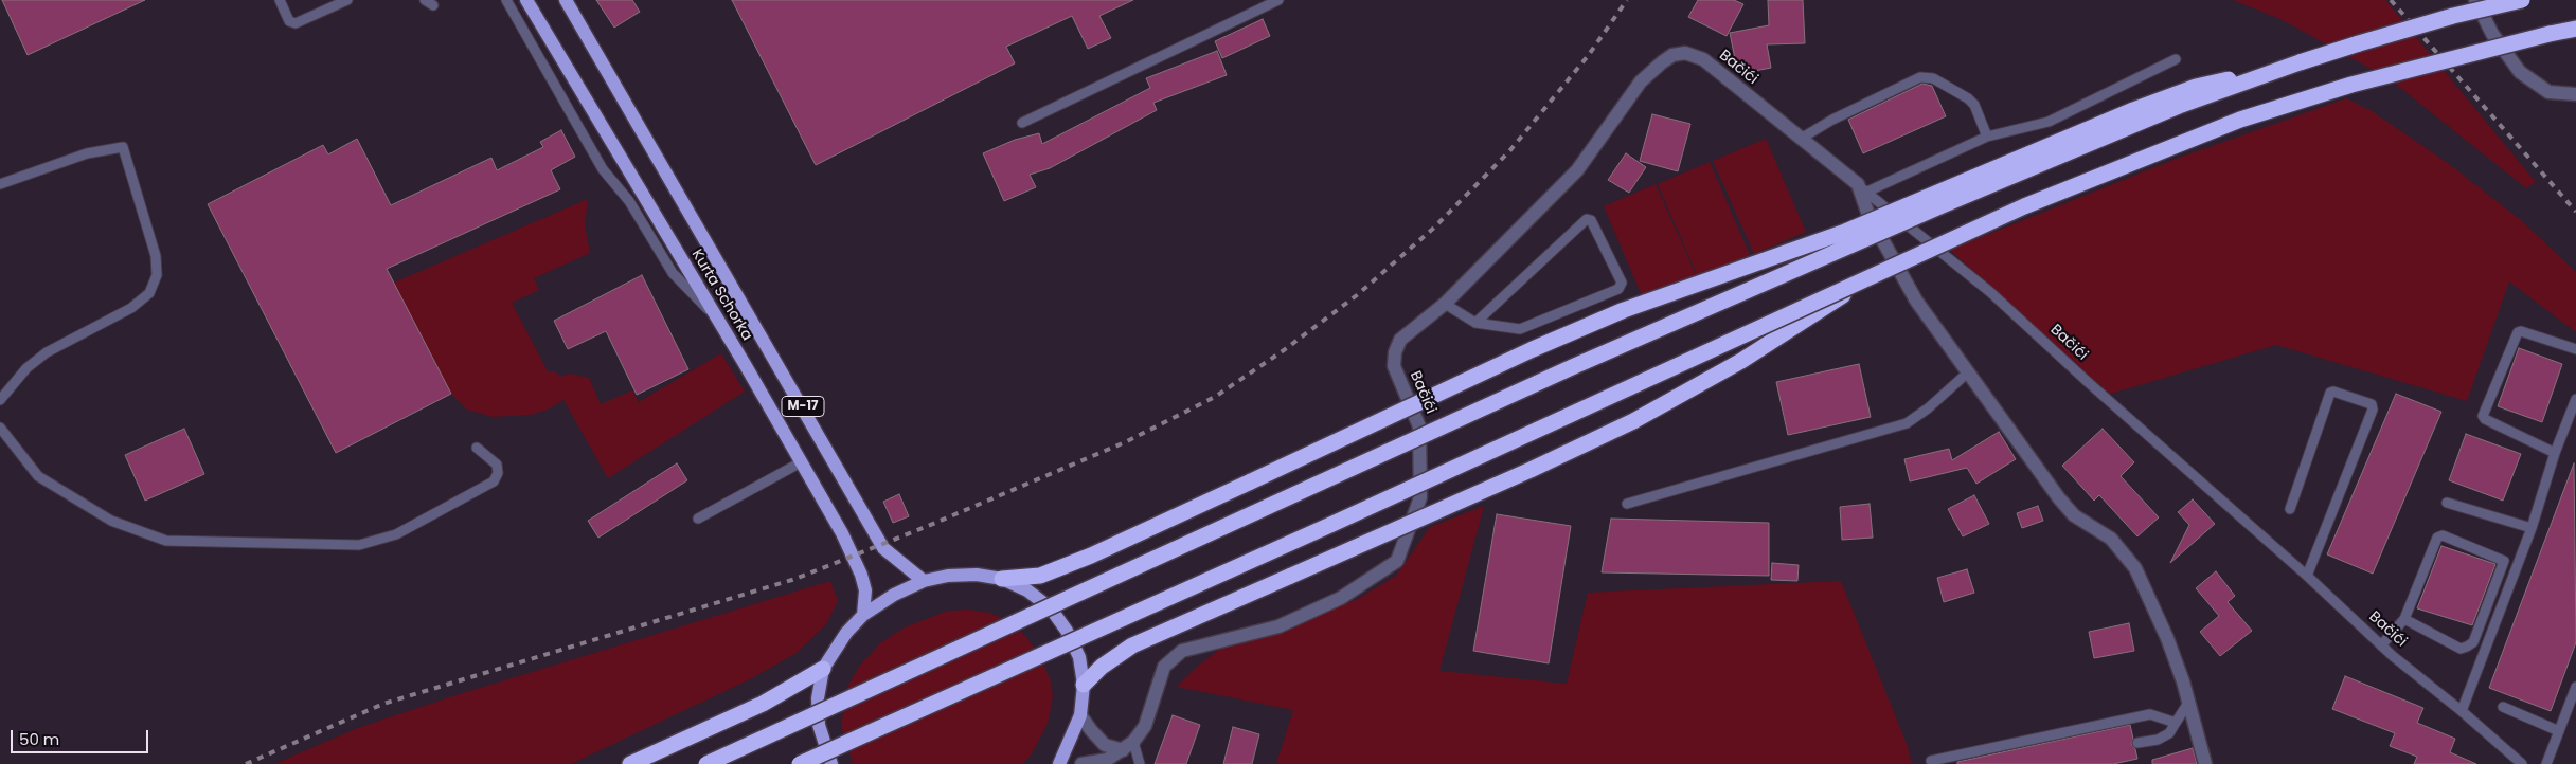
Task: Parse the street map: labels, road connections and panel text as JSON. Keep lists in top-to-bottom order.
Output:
{
  "streets": {
    "main road": ["Kurta Schorka", "M-17"],
    "street": ["Bačići"]
  },
  "scale_bar": "50 m"
}
